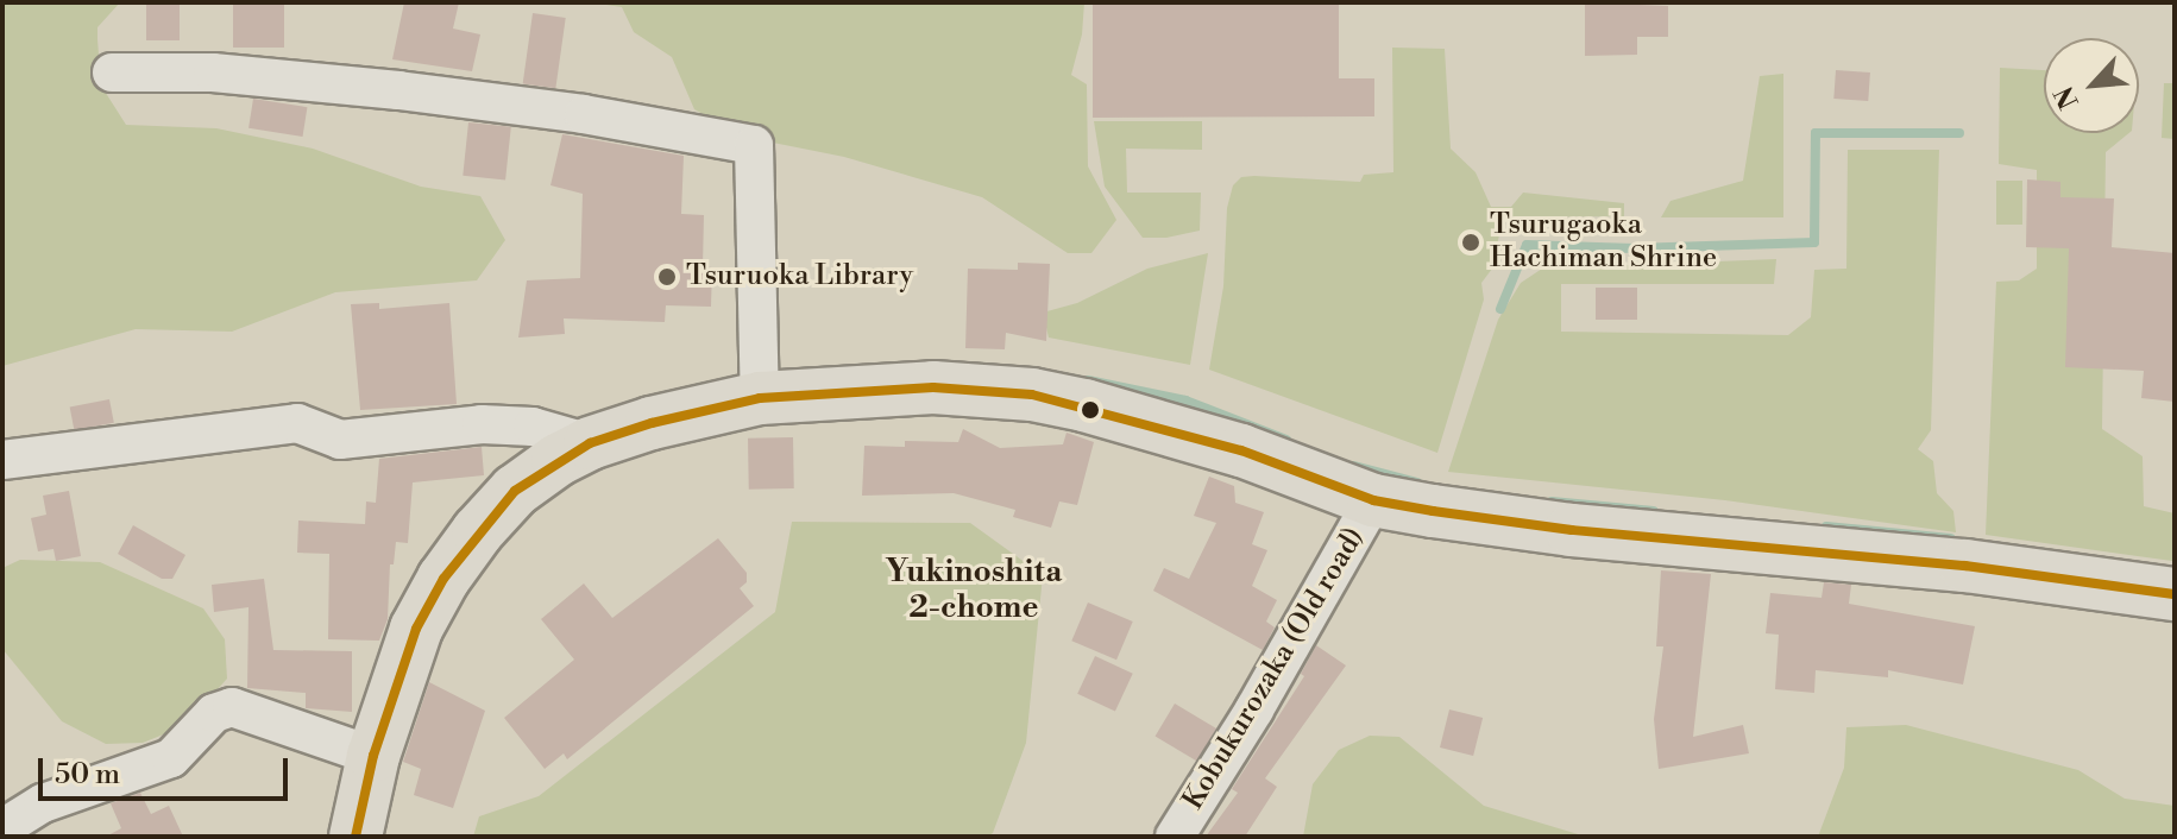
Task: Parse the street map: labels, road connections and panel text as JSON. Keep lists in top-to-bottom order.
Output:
{
  "streets": {
    "street": ["Kobukurozaka (Old road)"]
  },
  "districts": ["Yukinoshita 2-chome"],
  "places": ["Tsurugaoka Hachiman Shrine", "Tsuruoka Library"],
  "scale_bar": "50 m",
  "north": "bottom left"
}
